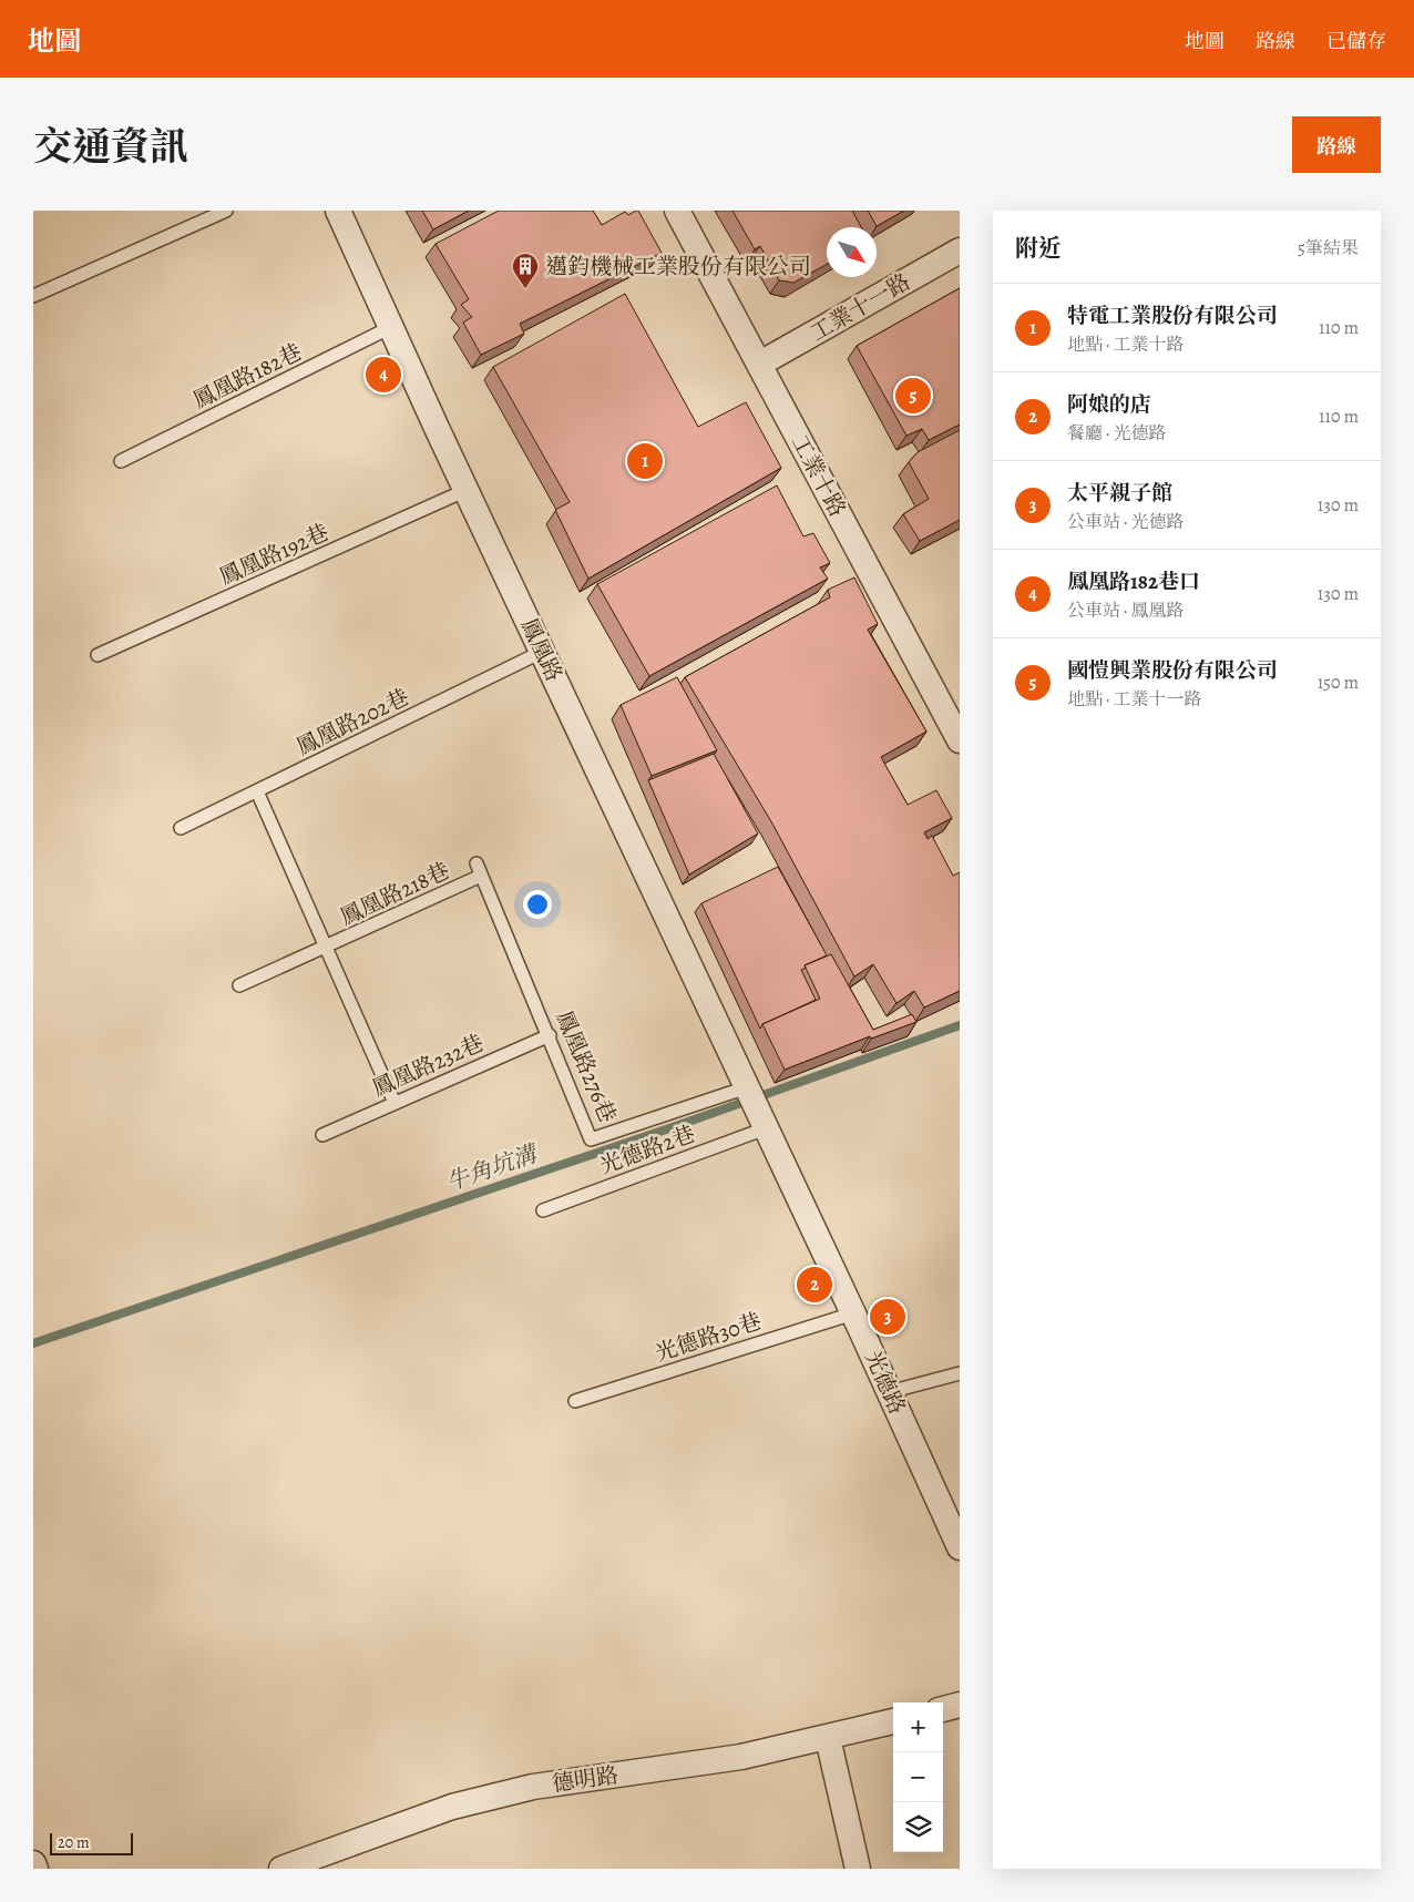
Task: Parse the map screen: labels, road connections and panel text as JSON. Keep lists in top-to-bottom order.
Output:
{
  "streets": {
    "street": [
      "工業十一路",
      "工業十路",
      "鳳凰路",
      "光德路",
      "德明路"
    ],
    "lane": [
      "鳳凰路182巷",
      "鳳凰路192巷",
      "鳳凰路202巷",
      "鳳凰路218巷",
      "鳳凰路232巷",
      "鳳凰路276巷",
      "光德路2巷",
      "光德路30巷"
    ]
  },
  "crossings": [
    ["工業十一路", "工業十路"],
    ["鳳凰路182巷", "鳳凰路"],
    ["鳳凰路192巷", "鳳凰路"],
    ["鳳凰路", "鳳凰路202巷"],
    ["鳳凰路", "鳳凰路276巷"],
    ["鳳凰路", "光德路2巷"],
    ["鳳凰路", "光德路"],
    ["鳳凰路202巷", "鳳凰路218巷"],
    ["鳳凰路218巷", "鳳凰路232巷"],
    ["鳳凰路218巷", "鳳凰路276巷"],
    ["鳳凰路232巷", "鳳凰路276巷"],
    ["光德路2巷", "光德路"],
    ["光德路30巷", "光德路"]
  ],
  "water": ["牛角坑溝"],
  "places": {
    "building": ["邁鈞機械工業股份有限公司"]
  },
  "scale_bar": "20 m",
  "north": "bottom right",
  "page": {
    "header": "地圖",
    "nav": ["地圖", "路線", "已儲存"],
    "title": "交通資訊",
    "buttons": "路線",
    "heading": ["附近", "5筆結果"],
    "list": [
      {
        "mark": "1",
        "name": "特電工業股份有限公司",
        "note": "地點 · 工業十路",
        "value": "110 m"
      },
      {
        "mark": "2",
        "name": "阿娘的店",
        "note": "餐廳 · 光德路",
        "value": "110 m"
      },
      {
        "mark": "3",
        "name": "太平親子館",
        "note": "公車站 · 光德路",
        "value": "130 m"
      },
      {
        "mark": "4",
        "name": "鳳凰路182巷口",
        "note": "公車站 · 鳳凰路",
        "value": "130 m"
      },
      {
        "mark": "5",
        "name": "國愷興業股份有限公司",
        "note": "地點 · 工業十一路",
        "value": "150 m"
      }
    ],
    "pins": [
      "4",
      "5",
      "1",
      "2",
      "3"
    ],
    "map_buttons": ["+", "−"],
    "scale": "20 m"
  }
}
